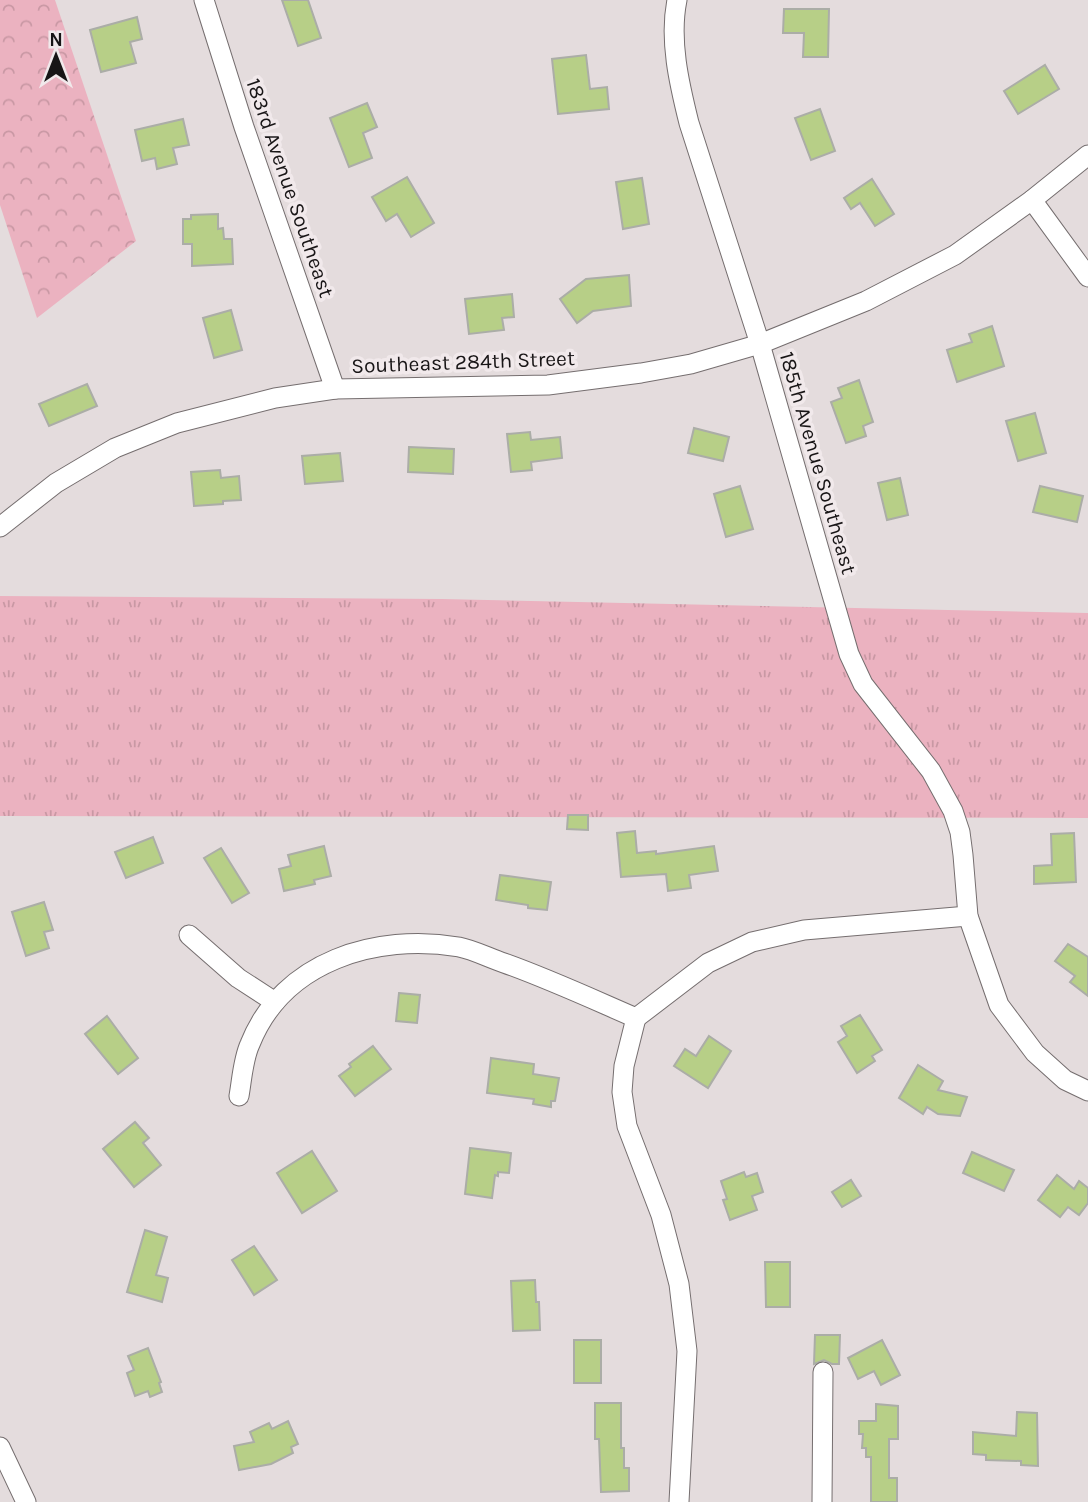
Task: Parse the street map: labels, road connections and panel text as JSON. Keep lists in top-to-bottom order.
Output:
{
  "streets": {
    "street": ["183rd Avenue Southeast", "Southeast 284th Street", "185th Avenue Southeast"]
  },
  "crossings": [
    ["183rd Avenue Southeast", "Southeast 284th Street"],
    ["Southeast 284th Street", "185th Avenue Southeast"]
  ],
  "north": "top"
}
